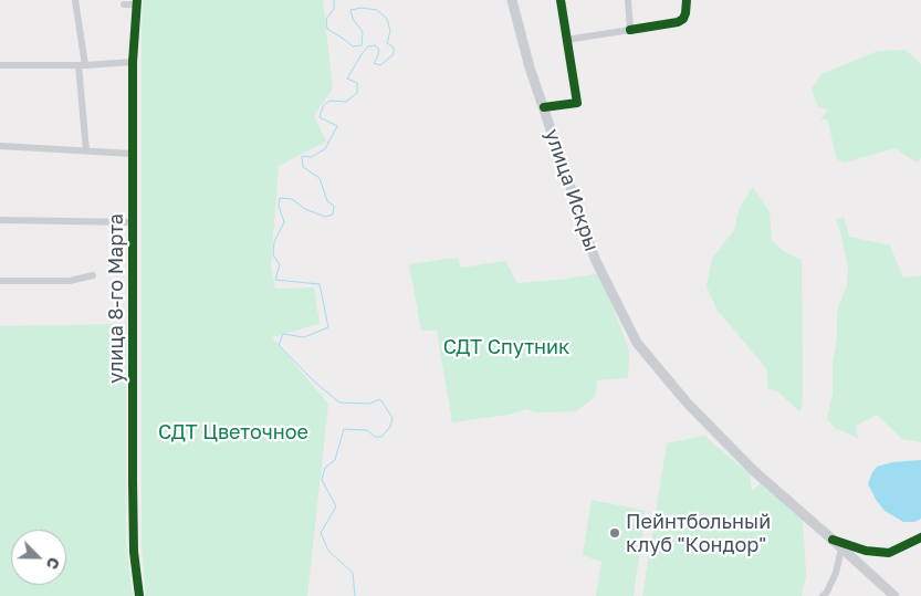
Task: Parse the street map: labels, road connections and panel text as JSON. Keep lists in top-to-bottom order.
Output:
{
  "streets": {
    "main road": ["улица Искры"],
    "street": ["улица 8-го Марта"]
  },
  "parks": ["СДТ Спутник", "СДТ Цветочное"],
  "places": ["Пейнтбольный клуб \"Кондор\""],
  "north": "bottom right"
}
